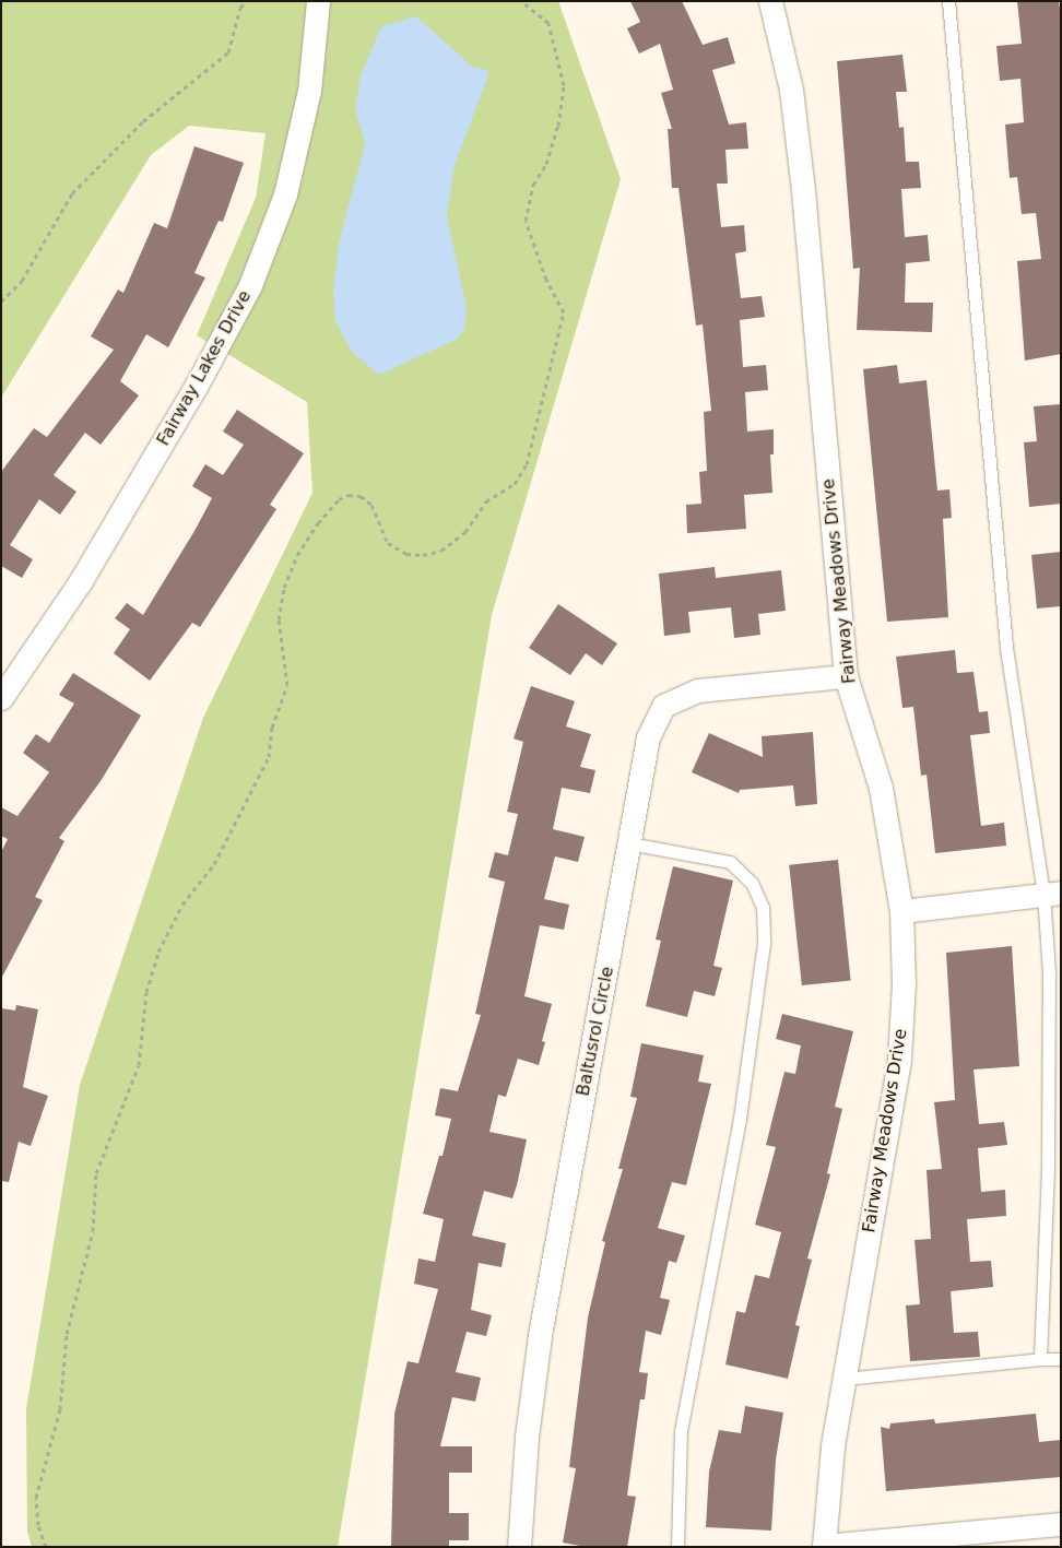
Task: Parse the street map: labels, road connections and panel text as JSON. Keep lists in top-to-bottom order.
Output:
{
  "streets": {
    "street": ["Fairway Lakes Drive", "Fairway Meadows Drive", "Baltusrol Circle"]
  },
  "crossings": [
    ["Fairway Meadows Drive", "Baltusrol Circle"]
  ]
}
